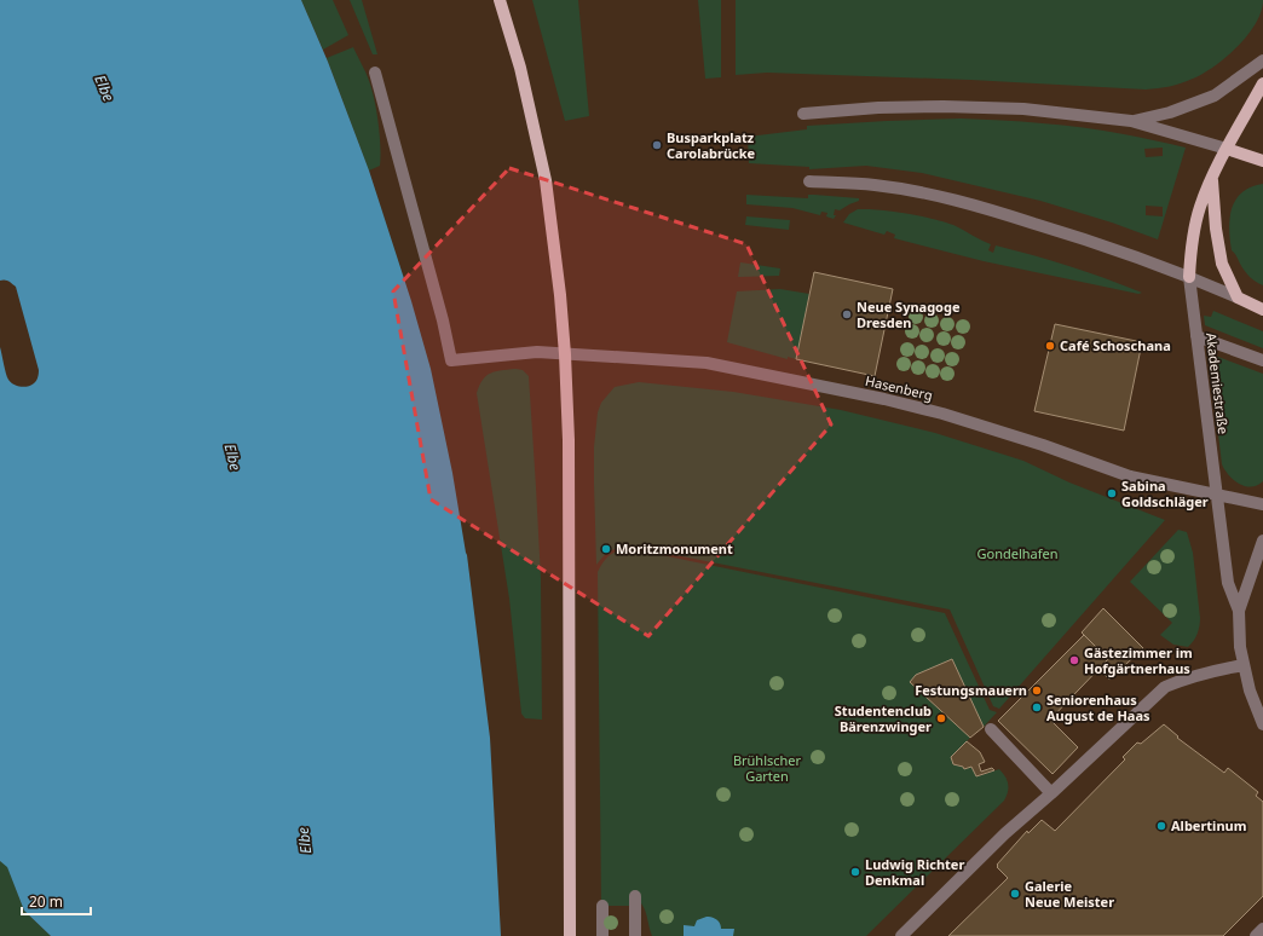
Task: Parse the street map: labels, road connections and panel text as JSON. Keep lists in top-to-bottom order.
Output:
{
  "streets": {
    "street": ["Akademiestraße", "Hasenberg"]
  },
  "crossings": [
    ["Akademiestraße", "Hasenberg"]
  ],
  "water": ["Elbe"],
  "parks": ["Gondelhafen", "Brühlscher Garten"],
  "places": [
    "Busparkplatz Carolabrücke",
    "Neue Synagoge Dresden",
    "Café Schoschana",
    "Sabina Goldschläger",
    "Moritzmonument",
    "Gästezimmer im Hofgärtnerhaus",
    "Festungsmauern",
    "Seniorenhaus August de Haas",
    "Studentenclub Bärenzwinger",
    "Albertinum",
    "Ludwig Richter Denkmal",
    "Galerie Neue Meister"
  ],
  "scale_bar": "20 m"
}
